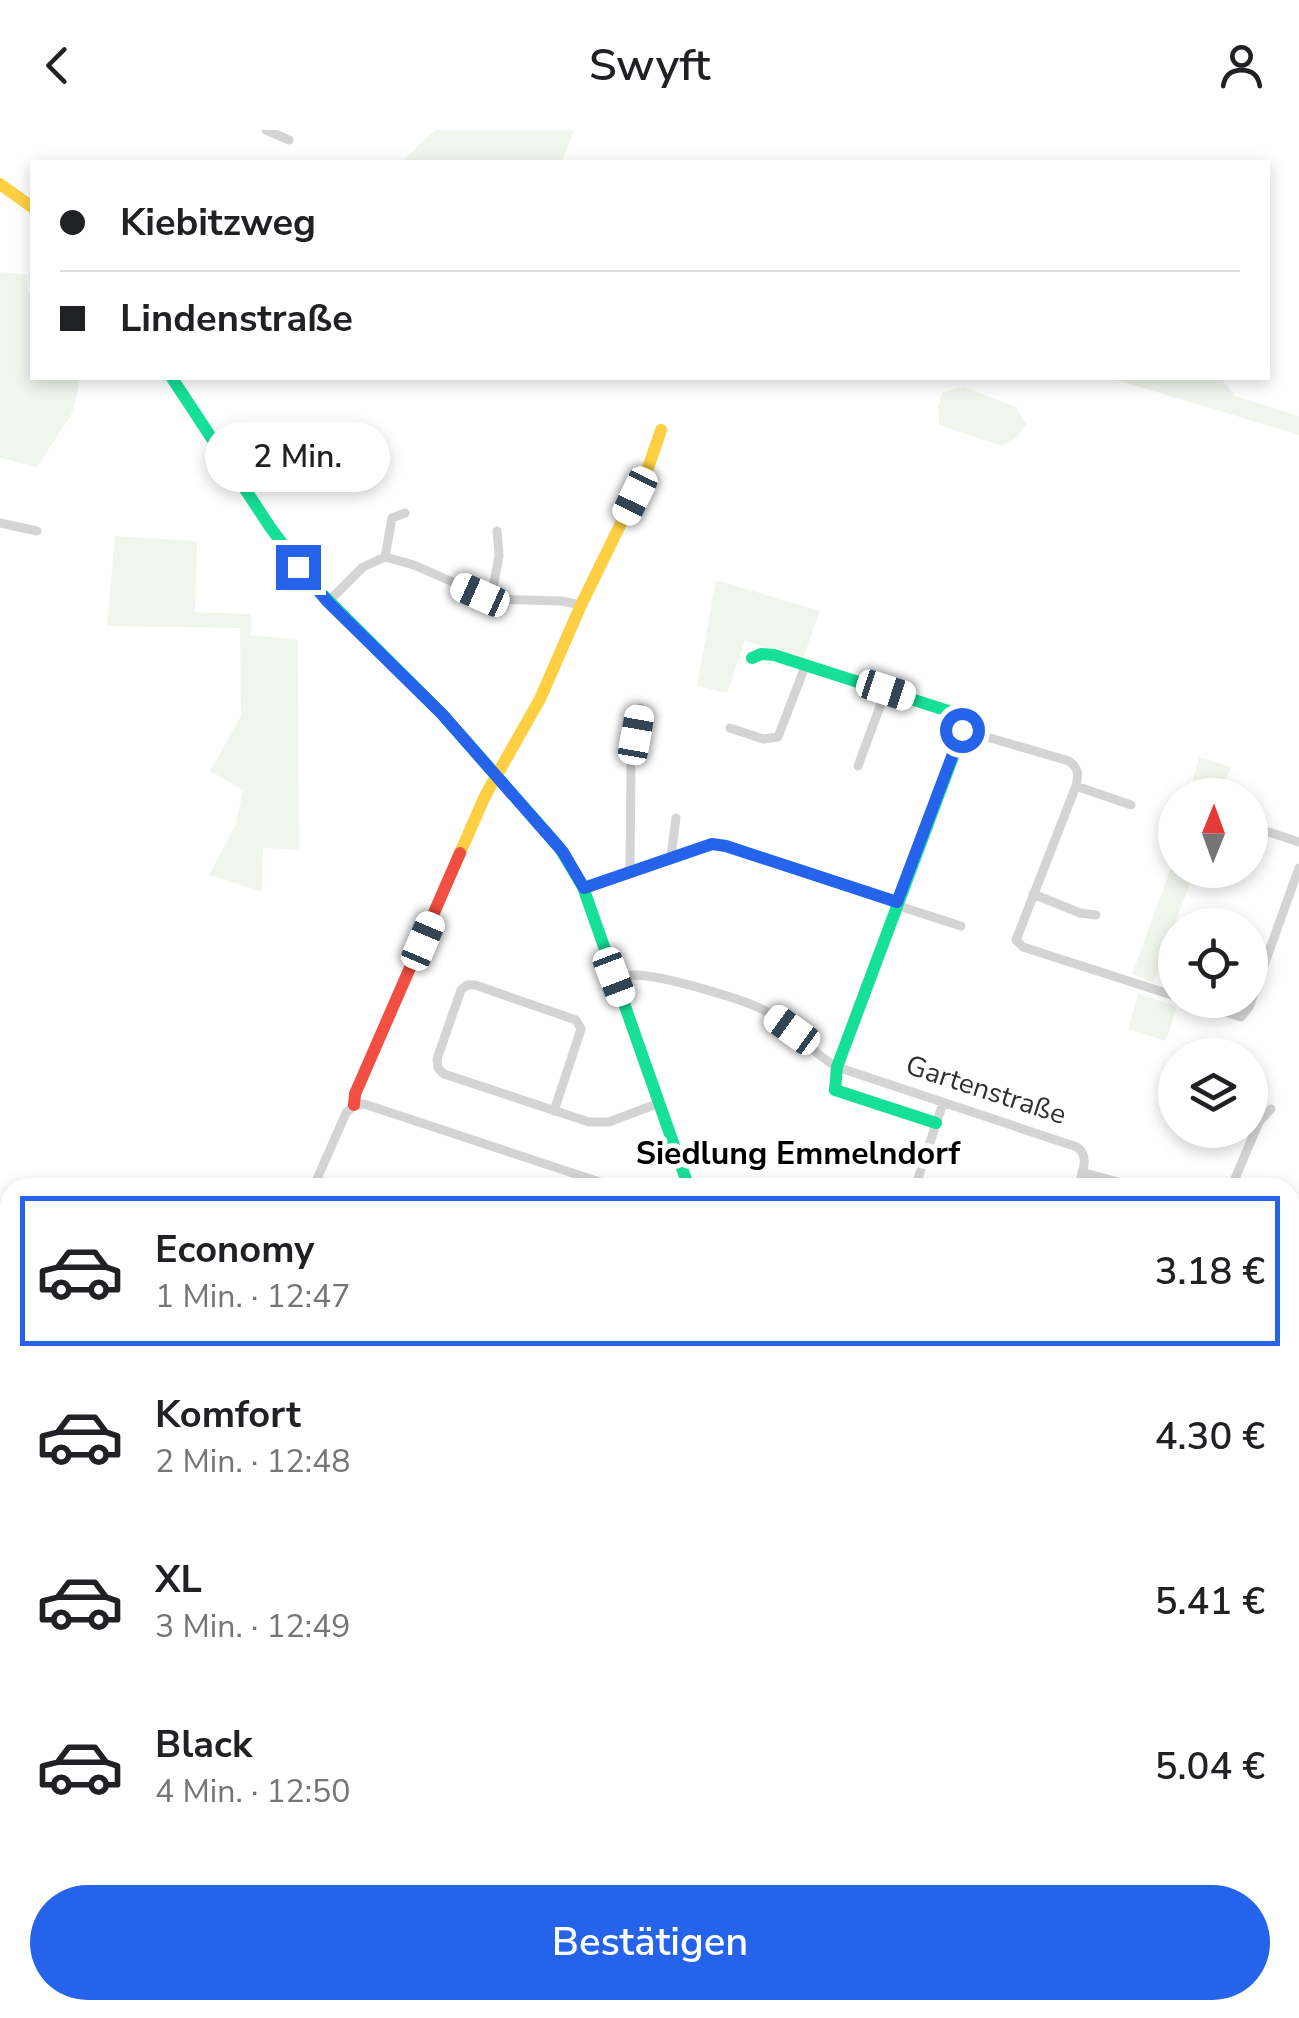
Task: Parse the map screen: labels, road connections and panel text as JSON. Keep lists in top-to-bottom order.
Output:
{
  "streets": {
    "street": ["Gartenstraße"]
  },
  "districts": ["Siedlung Emmelndorf"],
  "north": "top",
  "page": {
    "header": "Swyft",
    "banner": ["Kiebitzweg", "Lindenstraße"],
    "bubble": "2 Min.",
    "list": [
      {
        "name": "Economy",
        "note": "1 Min. · 12:47",
        "value": "3.18 €"
      },
      {
        "name": "Komfort",
        "note": "2 Min. · 12:48",
        "value": "4.30 €"
      },
      {
        "name": "XL",
        "note": "3 Min. · 12:49",
        "value": "5.41 €"
      },
      {
        "name": "Black",
        "note": "4 Min. · 12:50",
        "value": "5.04 €"
      }
    ],
    "buttons": "Bestätigen"
  }
}
